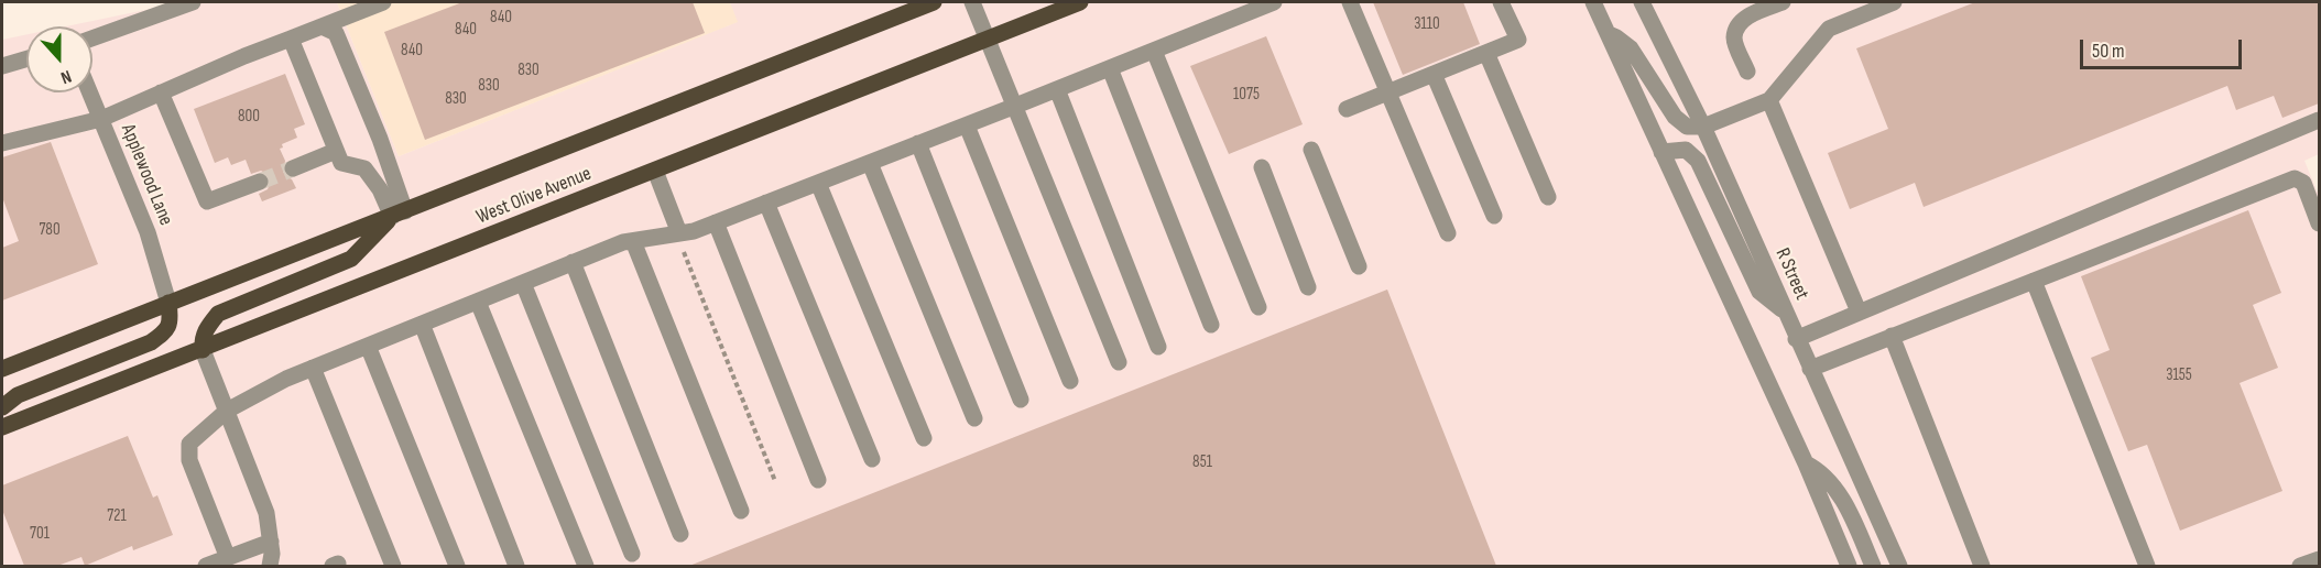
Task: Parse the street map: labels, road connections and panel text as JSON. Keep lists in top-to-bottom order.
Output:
{
  "streets": {
    "main road": ["West Olive Avenue"],
    "street": ["Applewood Lane", "R Street"]
  },
  "crossings": [
    ["Applewood Lane", "West Olive Avenue"]
  ],
  "house_numbers": [
    "840",
    "3110",
    "840",
    "840",
    "830",
    "830",
    "1075",
    "830",
    "800",
    "780",
    "3155",
    "851",
    "721",
    "701"
  ],
  "scale_bar": "50 m",
  "north": "bottom"
}
